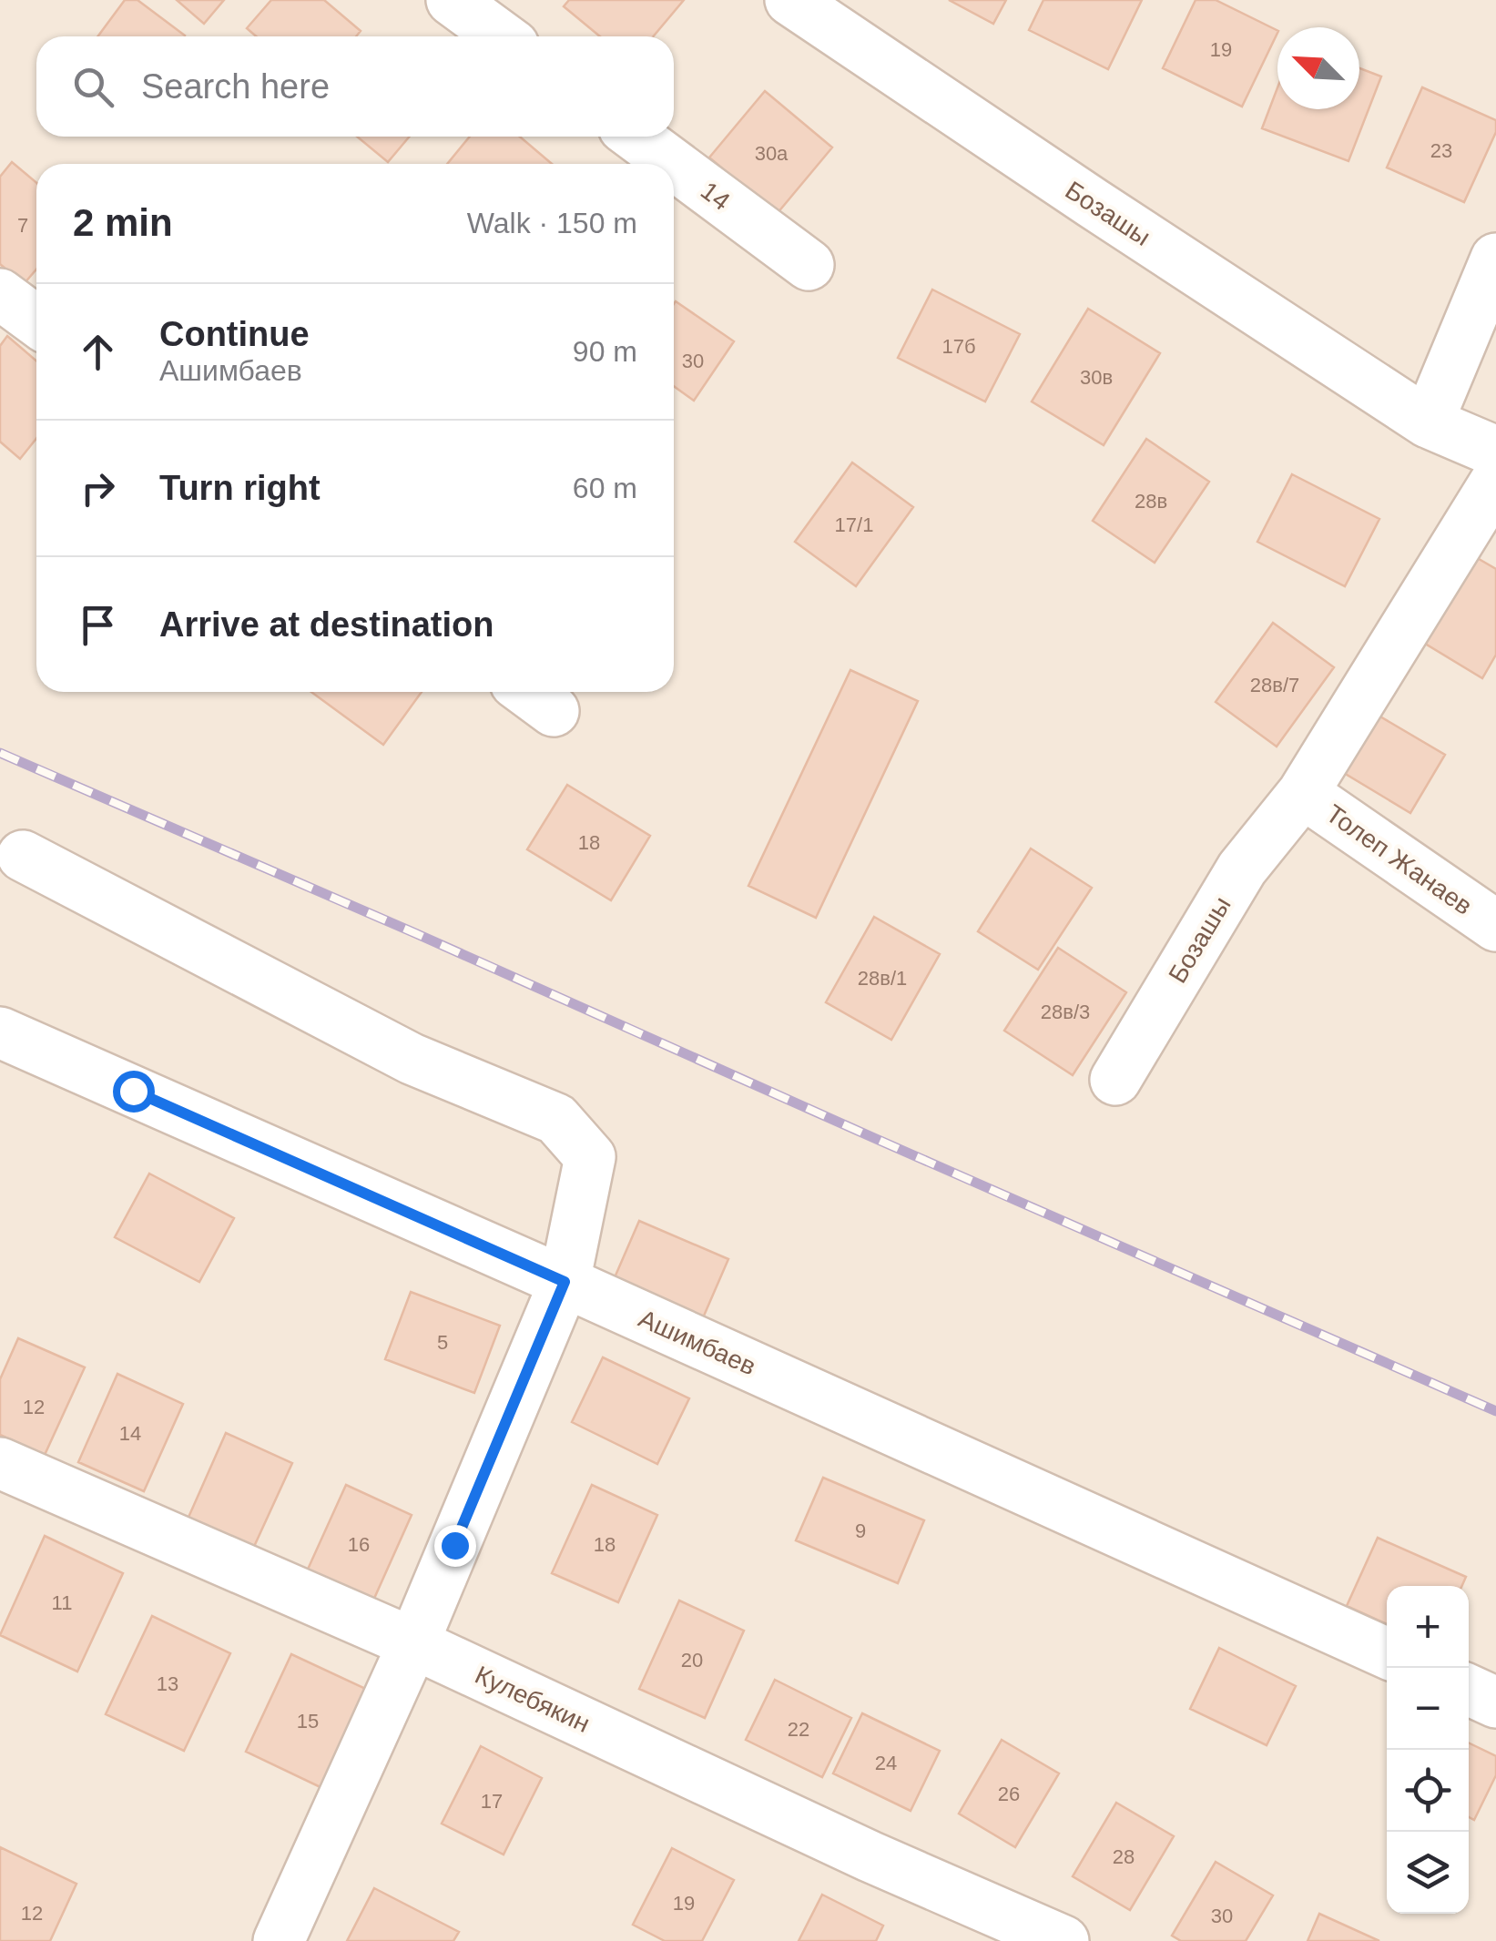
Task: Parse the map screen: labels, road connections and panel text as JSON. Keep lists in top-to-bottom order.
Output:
{
  "streets": {
    "street": [
      "14",
      "Бозашы",
      "Толеп Жанаев",
      "Ашимбаев",
      "Кулебякин"
    ]
  },
  "crossings": [
    ["Бозашы", "Толеп Жанаев"]
  ],
  "house_numbers": [
    "19",
    "23",
    "30а",
    "7",
    "17б",
    "30",
    "30в",
    "28в",
    "17/1",
    "28в/7",
    "18",
    "28в/1",
    "28в/3",
    "5",
    "12",
    "14",
    "9",
    "16",
    "18",
    "11",
    "20",
    "13",
    "15",
    "22",
    "24",
    "26",
    "17",
    "28",
    "19",
    "12",
    "30"
  ],
  "north": "top left",
  "page": {
    "search": "Search here",
    "heading": ["2 min", "Walk · 150 m"],
    "list": [
      ["Continue", "Ашимбаев", "90 m"],
      ["Turn right", "60 m"],
      "Arrive at destination"
    ],
    "map_buttons": ["+", "−"]
  }
}
